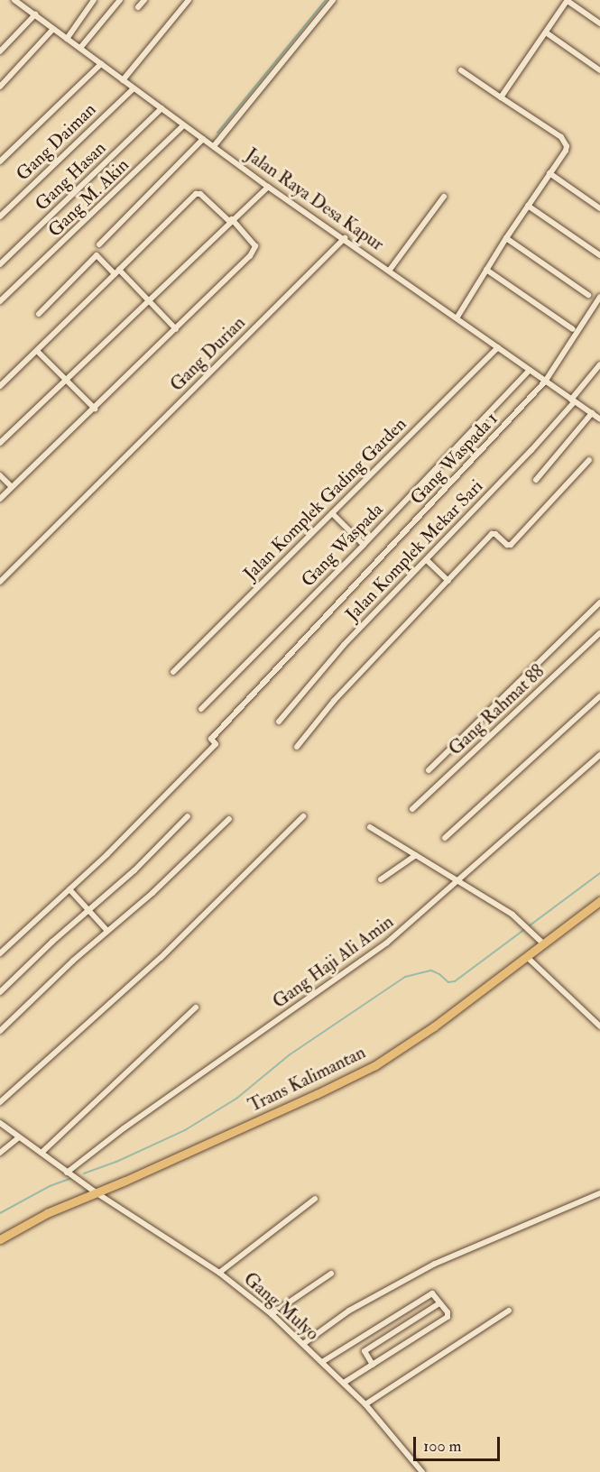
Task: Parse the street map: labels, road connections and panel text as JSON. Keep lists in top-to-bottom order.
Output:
{
  "streets": {
    "highway": ["Trans Kalimantan"],
    "street": [
      "Gang Daiman",
      "Gang Hasan",
      "Gang M. Akin",
      "Jalan Raya Desa Kapur",
      "Gang Durian",
      "Gang Waspada 1",
      "Jalan Komplek Gading Garden",
      "Gang Waspada",
      "Jalan Komplek Mekar Sari",
      "Gang Rahmat 88",
      "Gang Haji Ali Amin",
      "Gang Mulyo"
    ]
  },
  "crossings": [
    ["Gang Daiman", "Jalan Raya Desa Kapur"],
    ["Gang Hasan", "Jalan Raya Desa Kapur"],
    ["Gang M. Akin", "Jalan Raya Desa Kapur"],
    ["Jalan Raya Desa Kapur", "Gang Durian"],
    ["Jalan Raya Desa Kapur", "Gang Waspada 1"],
    ["Jalan Raya Desa Kapur", "Jalan Komplek Gading Garden"],
    ["Jalan Raya Desa Kapur", "Gang Waspada"],
    ["Jalan Raya Desa Kapur", "Jalan Komplek Mekar Sari"],
    ["Gang Haji Ali Amin", "Gang Mulyo"],
    ["Trans Kalimantan", "Gang Mulyo"]
  ],
  "scale_bar": "100 m"
}
